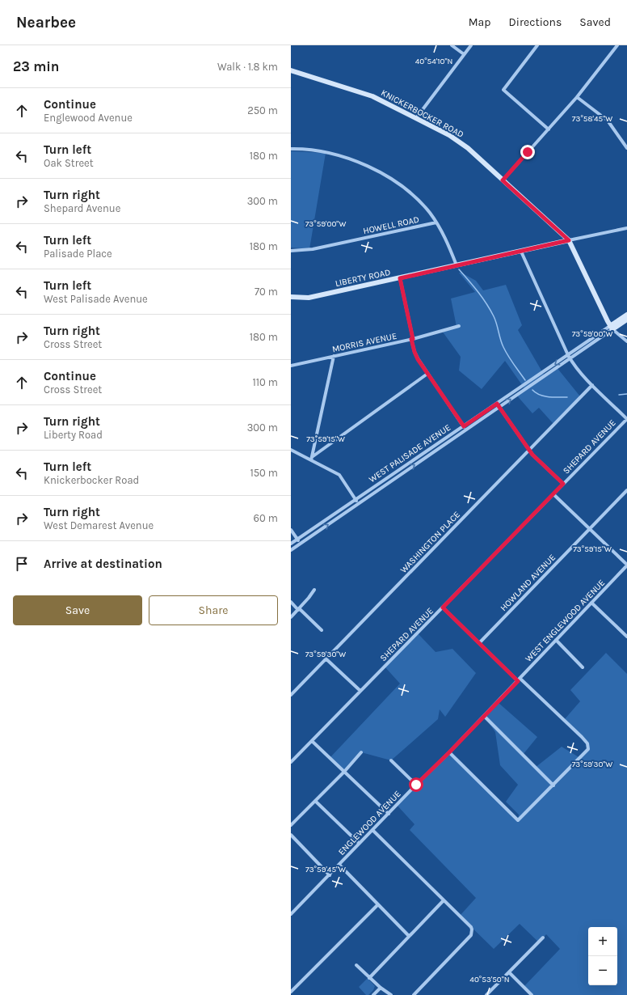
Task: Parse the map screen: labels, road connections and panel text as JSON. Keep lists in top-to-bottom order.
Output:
{
  "streets": {
    "main road": ["KNICKERBOCKER ROAD", "LIBERTY ROAD", "WEST PALISADE AVENUE"],
    "street": [
      "HOWELL ROAD",
      "MORRIS AVENUE",
      "SHEPARD AVENUE",
      "WASHINGTON PLACE",
      "HOWLAND AVENUE",
      "WEST ENGLEWOOD AVENUE",
      "ENGLEWOOD AVENUE"
    ]
  },
  "crossings": [
    ["KNICKERBOCKER ROAD", "LIBERTY ROAD"],
    ["KNICKERBOCKER ROAD", "WEST PALISADE AVENUE"],
    ["WEST ENGLEWOOD AVENUE", "ENGLEWOOD AVENUE"]
  ],
  "page": {
    "header": "Nearbee",
    "nav": ["Map", "Directions", "Saved"],
    "heading": ["23 min", "Walk · 1.8 km"],
    "list": [
      ["Continue", "Englewood Avenue", "250 m"],
      ["Turn left", "Oak Street", "180 m"],
      ["Turn right", "Shepard Avenue", "300 m"],
      ["Turn left", "Palisade Place", "180 m"],
      ["Turn left", "West Palisade Avenue", "70 m"],
      ["Turn right", "Cross Street", "180 m"],
      ["Continue", "Cross Street", "110 m"],
      ["Turn right", "Liberty Road", "300 m"],
      ["Turn left", "Knickerbocker Road", "150 m"],
      ["Turn right", "West Demarest Avenue", "60 m"],
      "Arrive at destination"
    ],
    "buttons": ["Save", "Share"],
    "map_buttons": ["+", "−"]
  },
  "coordinates": [
    "40°54'10\"N",
    "73°58'45\"W",
    "73°59'00\"W",
    "73°59'15\"W",
    "73°59'30\"W",
    "73°59'45\"W",
    "40°53'50\"N"
  ]
}
